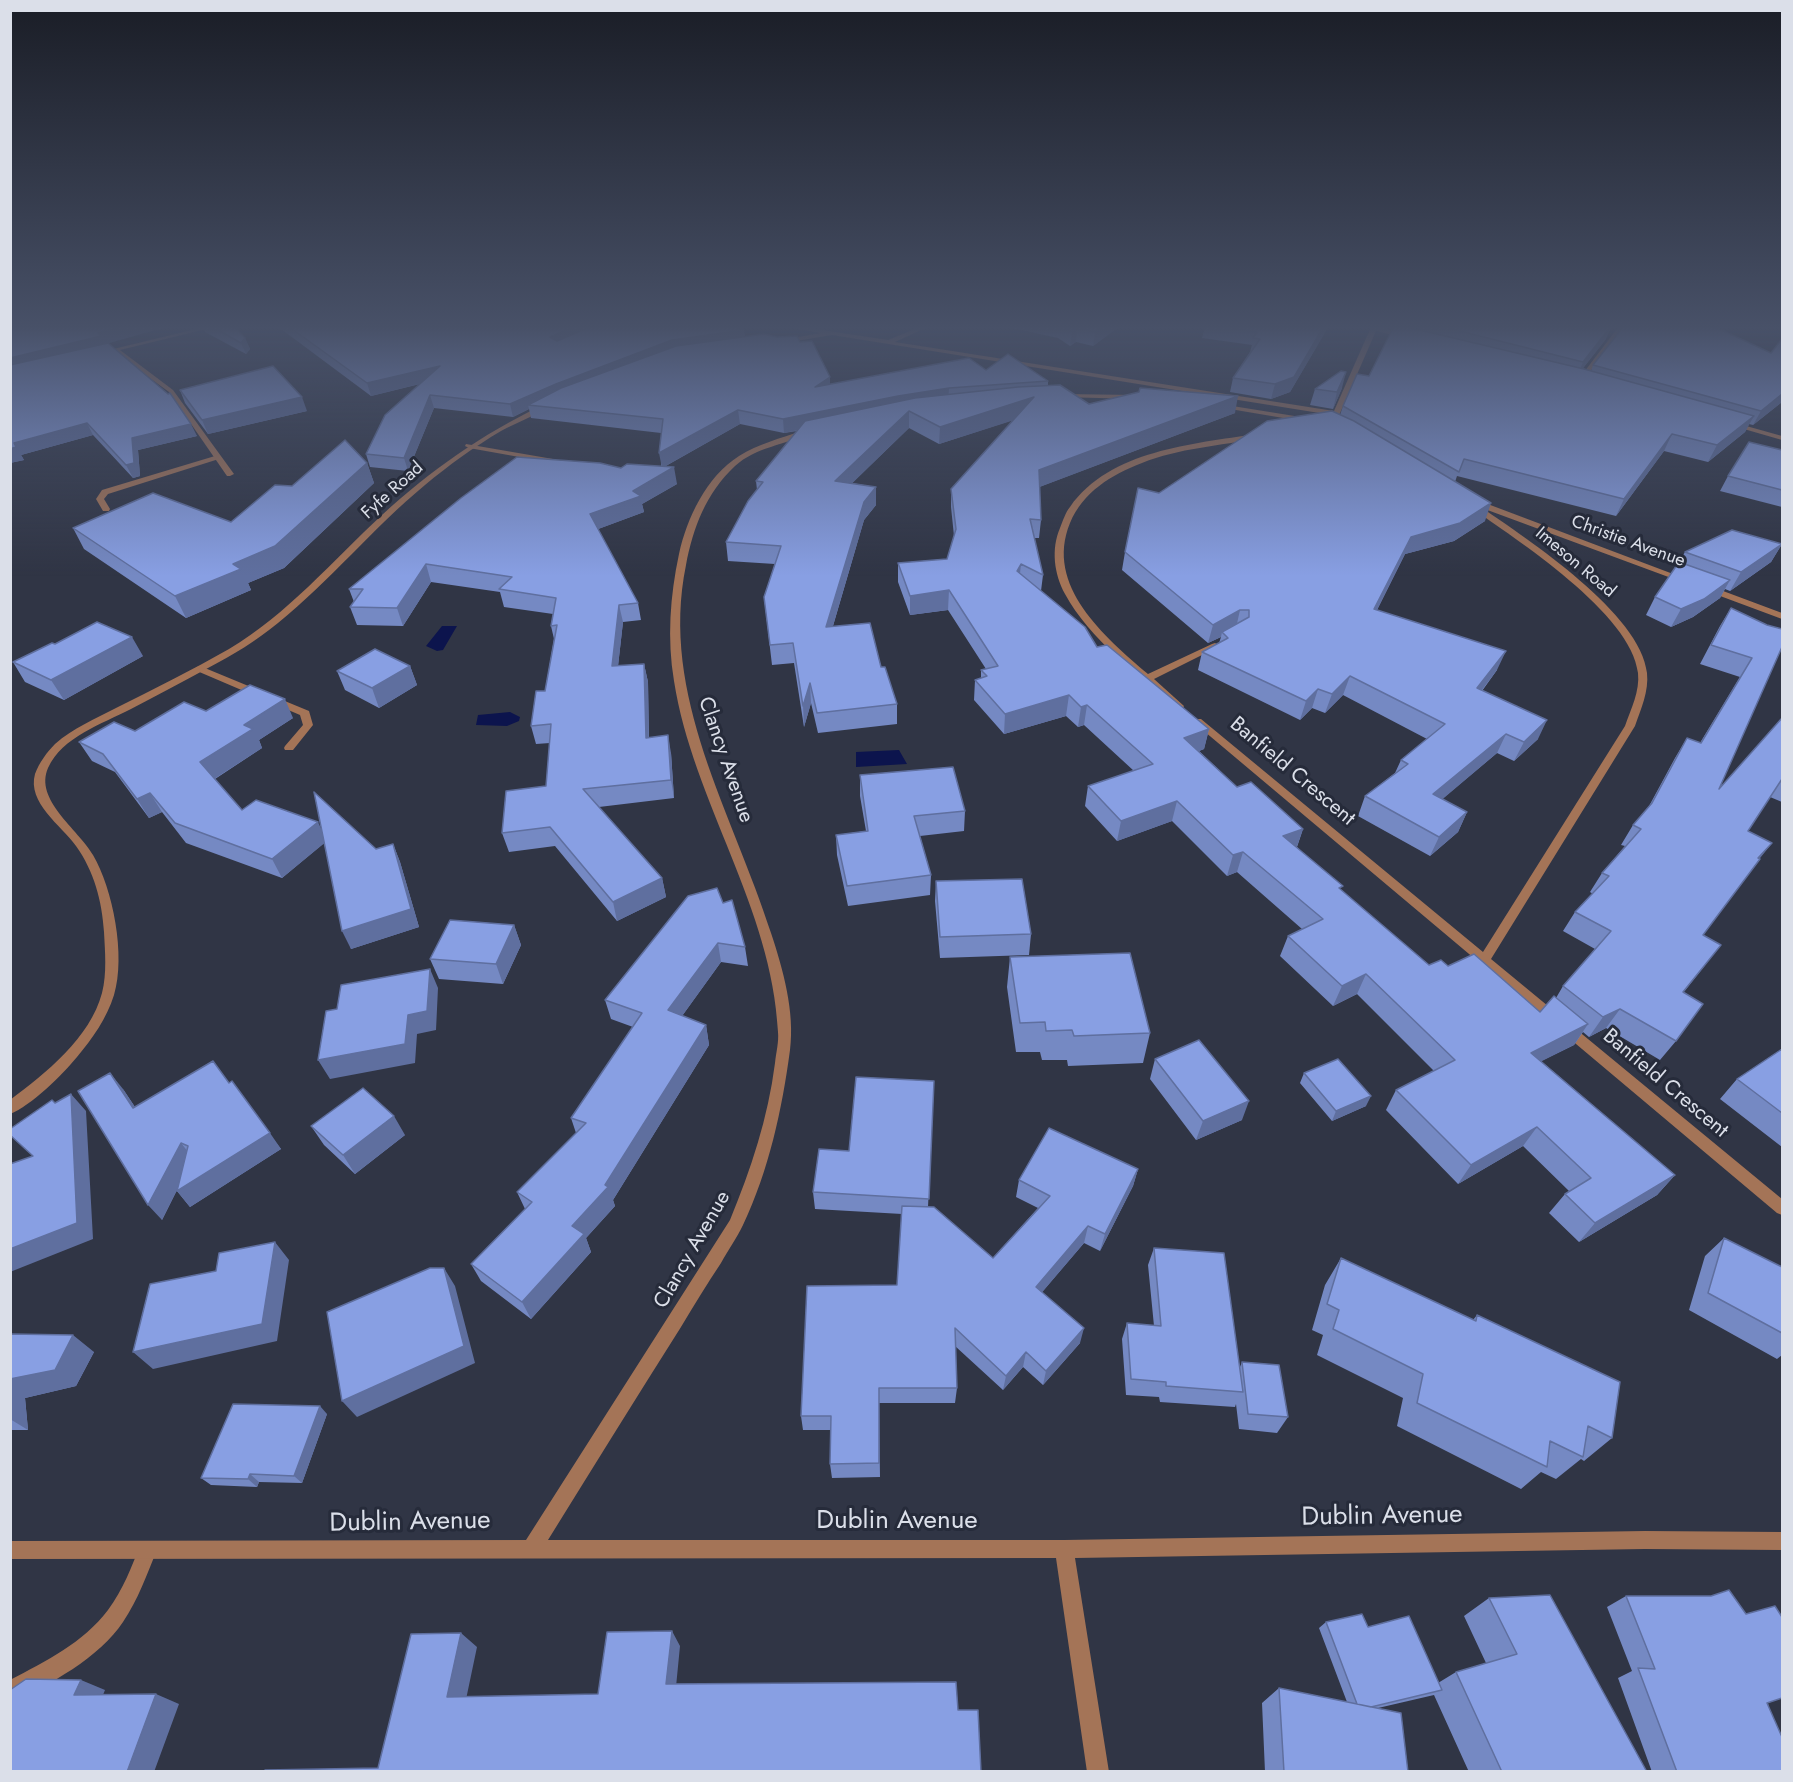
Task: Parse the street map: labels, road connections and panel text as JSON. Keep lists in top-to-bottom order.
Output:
{
  "streets": {
    "street": [
      "Fyfe Road",
      "Christie Avenue",
      "Imeson Road",
      "Clancy Avenue",
      "Banfield Crescent",
      "Dublin Avenue"
    ]
  },
  "crossings": [
    ["Christie Avenue", "Imeson Road"],
    ["Imeson Road", "Banfield Crescent"],
    ["Clancy Avenue", "Dublin Avenue"]
  ]
}
